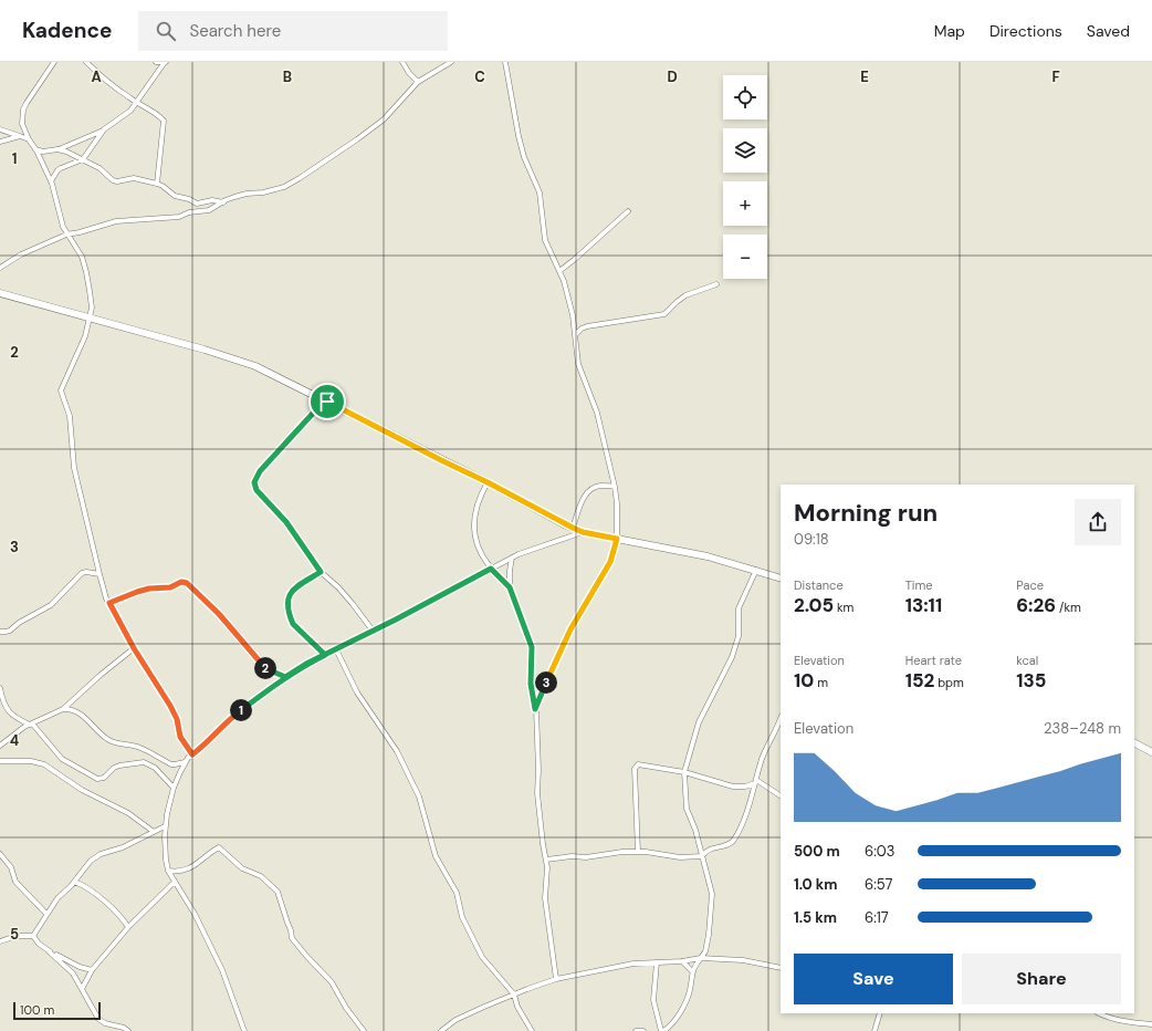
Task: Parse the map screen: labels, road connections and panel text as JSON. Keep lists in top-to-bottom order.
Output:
{
  "scale_bar": "100 m",
  "page": {
    "header": "Kadence",
    "search": "Search here",
    "nav": ["Map", "Directions", "Saved"],
    "map_buttons": ["+", "−"],
    "heading": ["Morning run", "09:18"],
    "stats": [
      ["Distance", "2.05 km"],
      ["Time", "13:11"],
      ["Pace", "6:26 /km"],
      ["Elevation", "10 m"],
      ["Heart rate", "152 bpm"],
      ["kcal", "135"]
    ],
    "pins": ["2", "3", "1"],
    "chart": ["Elevation", "238–248 m"],
    "list": [
      {
        "name": "500 m",
        "note": "6:03"
      },
      {
        "name": "1.0 km",
        "note": "6:57"
      },
      {
        "name": "1.5 km",
        "note": "6:17"
      }
    ],
    "buttons": ["Save", "Share"],
    "scale": "100 m"
  },
  "grid": {
    "columns": [
      "A",
      "B",
      "C",
      "D",
      "E",
      "F"
    ],
    "rows": [
      "1",
      "2",
      "3",
      "4",
      "5"
    ]
  }
}
